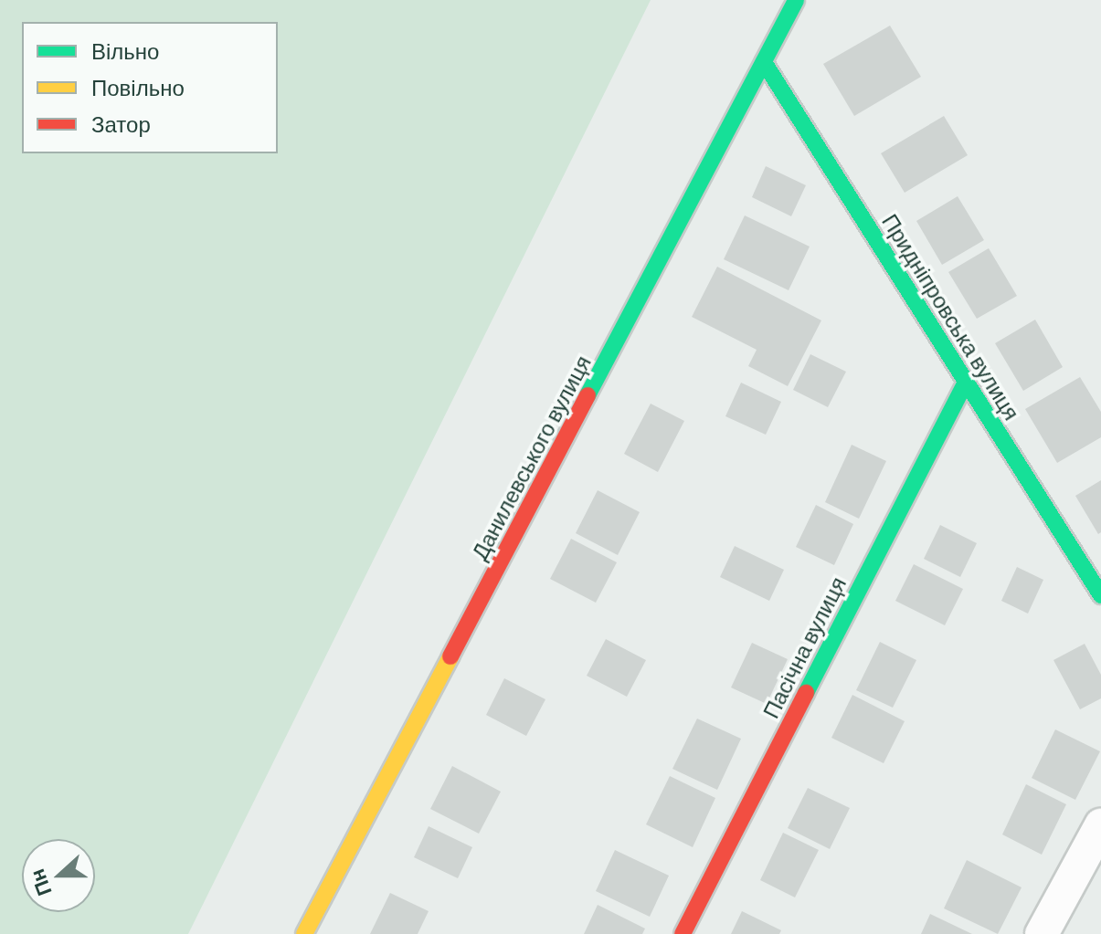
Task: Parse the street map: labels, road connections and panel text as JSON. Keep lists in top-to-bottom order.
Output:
{
  "streets": {
    "street": ["Придніпровська вулиця", "Данилевського вулиця", "Пасічна вулиця"]
  },
  "crossings": [
    ["Придніпровська вулиця", "Данилевського вулиця"],
    ["Придніпровська вулиця", "Пасічна вулиця"]
  ],
  "legend": ["Вільно", "Повільно", "Затор"],
  "north": "left"
}
